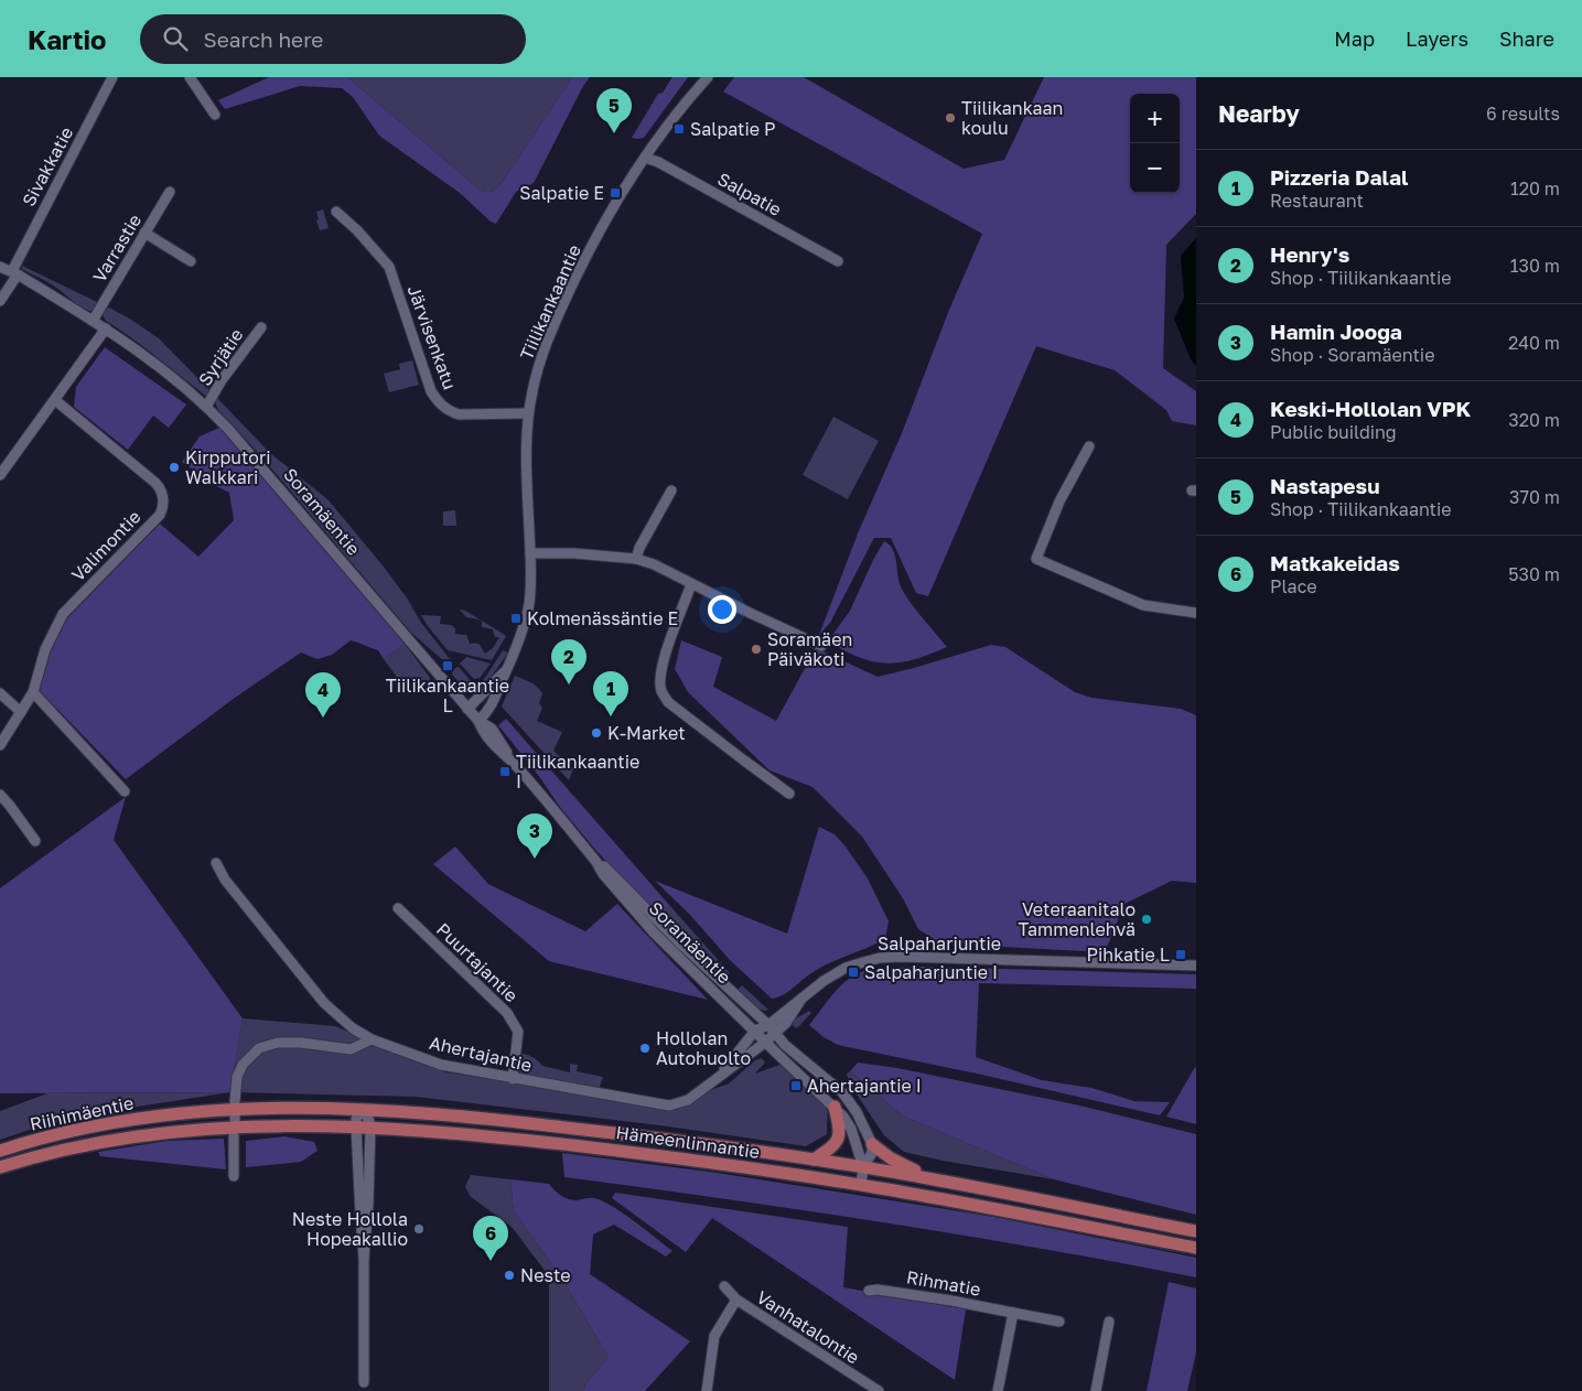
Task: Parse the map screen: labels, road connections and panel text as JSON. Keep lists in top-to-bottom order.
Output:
{
  "streets": {
    "main road": ["Riihimäentie", "Hämeenlinnantie"],
    "street": [
      "Sivakkatie",
      "Salpatie",
      "Varrastie",
      "Tiilikankaantie",
      "Järvisenkatu",
      "Syrjätie",
      "Soramäentie",
      "Valimontie",
      "Salpaharjuntie",
      "Puurtajantie",
      "Ahertajantie",
      "Rihmatie",
      "Vanhatalontie"
    ]
  },
  "crossings": [
    ["Sivakkatie", "Soramäentie"],
    ["Salpatie", "Tiilikankaantie"],
    ["Varrastie", "Soramäentie"],
    ["Tiilikankaantie", "Järvisenkatu"],
    ["Tiilikankaantie", "Soramäentie"],
    ["Syrjätie", "Soramäentie"],
    ["Soramäentie", "Salpaharjuntie"],
    ["Soramäentie", "Ahertajantie"],
    ["Soramäentie", "Hämeenlinnantie"],
    ["Salpaharjuntie", "Ahertajantie"],
    ["Puurtajantie", "Ahertajantie"],
    ["Riihimäentie", "Hämeenlinnantie"]
  ],
  "places": {
    "other": [
      "Tiilikankaan koulu",
      "Kirpputori Walkkari",
      "Soramäen Päiväkoti",
      "K-Market",
      "Veteraanitalo Tammenlehvä",
      "Hollolan Autohuolto",
      "Neste Hollola Hopeakallio",
      "Neste"
    ],
    "transit": [
      "Salpatie P",
      "Salpatie E",
      "Kolmenässäntie E",
      "Tiilikankaantie L",
      "Tiilikankaantie I",
      "Pihkatie L",
      "Salpaharjuntie I",
      "Ahertajantie I"
    ]
  },
  "page": {
    "header": "Kartio",
    "search": "Search here",
    "nav": ["Map", "Layers", "Share"],
    "heading": ["Nearby", "6 results"],
    "pins": [
      "5",
      "2",
      "1",
      "4",
      "3",
      "6"
    ],
    "map_buttons": ["+", "−"],
    "list": [
      {
        "mark": "1",
        "name": "Pizzeria Dalal",
        "note": "Restaurant",
        "value": "120 m"
      },
      {
        "mark": "2",
        "name": "Henry's",
        "note": "Shop · Tiilikankaantie",
        "value": "130 m"
      },
      {
        "mark": "3",
        "name": "Hamin Jooga",
        "note": "Shop · Soramäentie",
        "value": "240 m"
      },
      {
        "mark": "4",
        "name": "Keski-Hollolan VPK",
        "note": "Public building",
        "value": "320 m"
      },
      {
        "mark": "5",
        "name": "Nastapesu",
        "note": "Shop · Tiilikankaantie",
        "value": "370 m"
      },
      {
        "mark": "6",
        "name": "Matkakeidas",
        "note": "Place",
        "value": "530 m"
      }
    ]
  }
}
